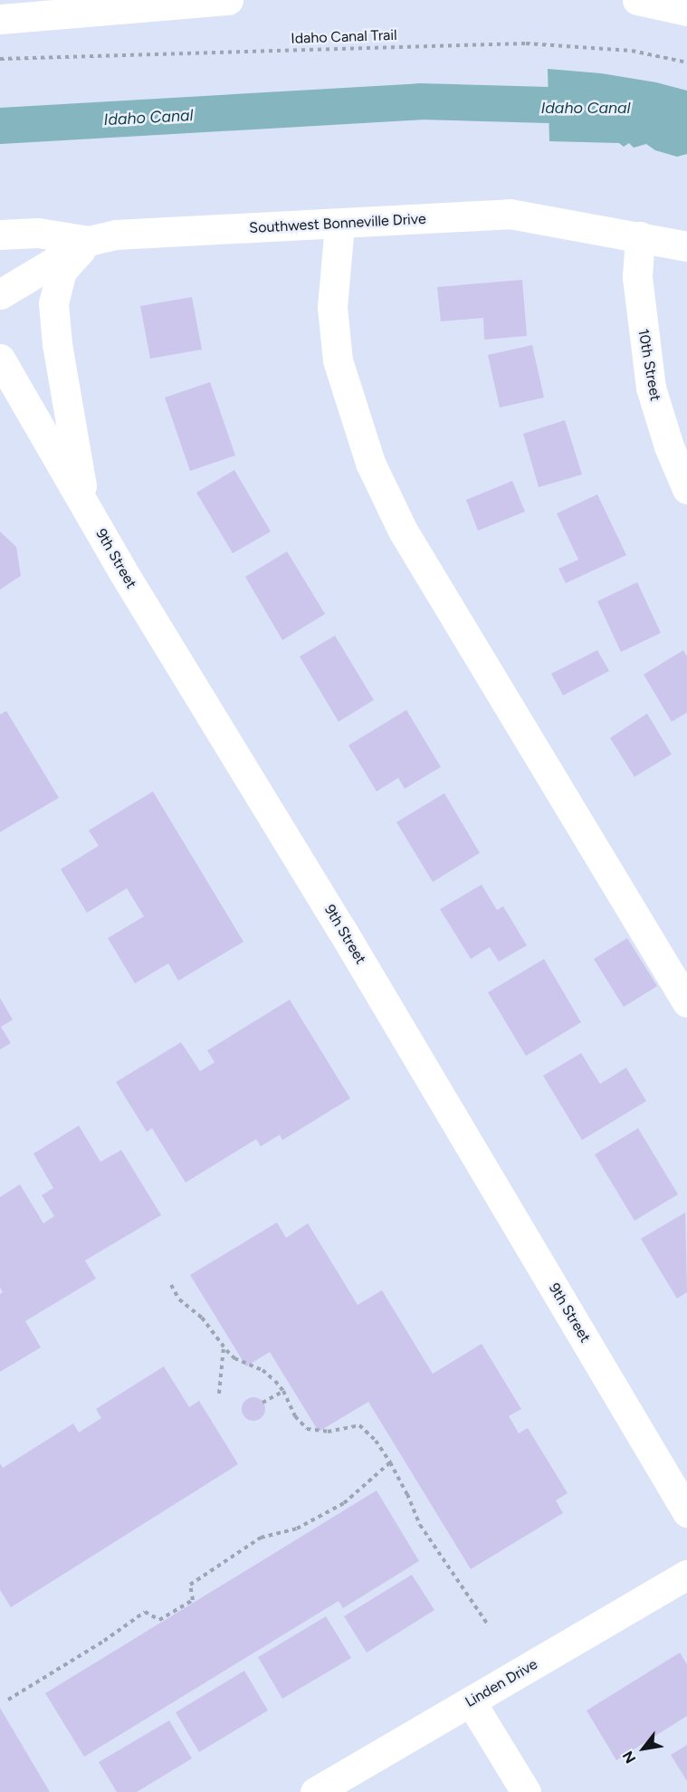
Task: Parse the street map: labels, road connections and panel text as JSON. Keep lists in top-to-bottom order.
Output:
{
  "streets": {
    "street": [
      "Southwest Bonneville Drive",
      "10th Street",
      "9th Street",
      "Linden Drive"
    ],
    "path": ["Idaho Canal Trail"]
  },
  "crossings": [
    ["Southwest Bonneville Drive", "10th Street"]
  ],
  "water": ["Idaho Canal"],
  "north": "bottom left"
}
